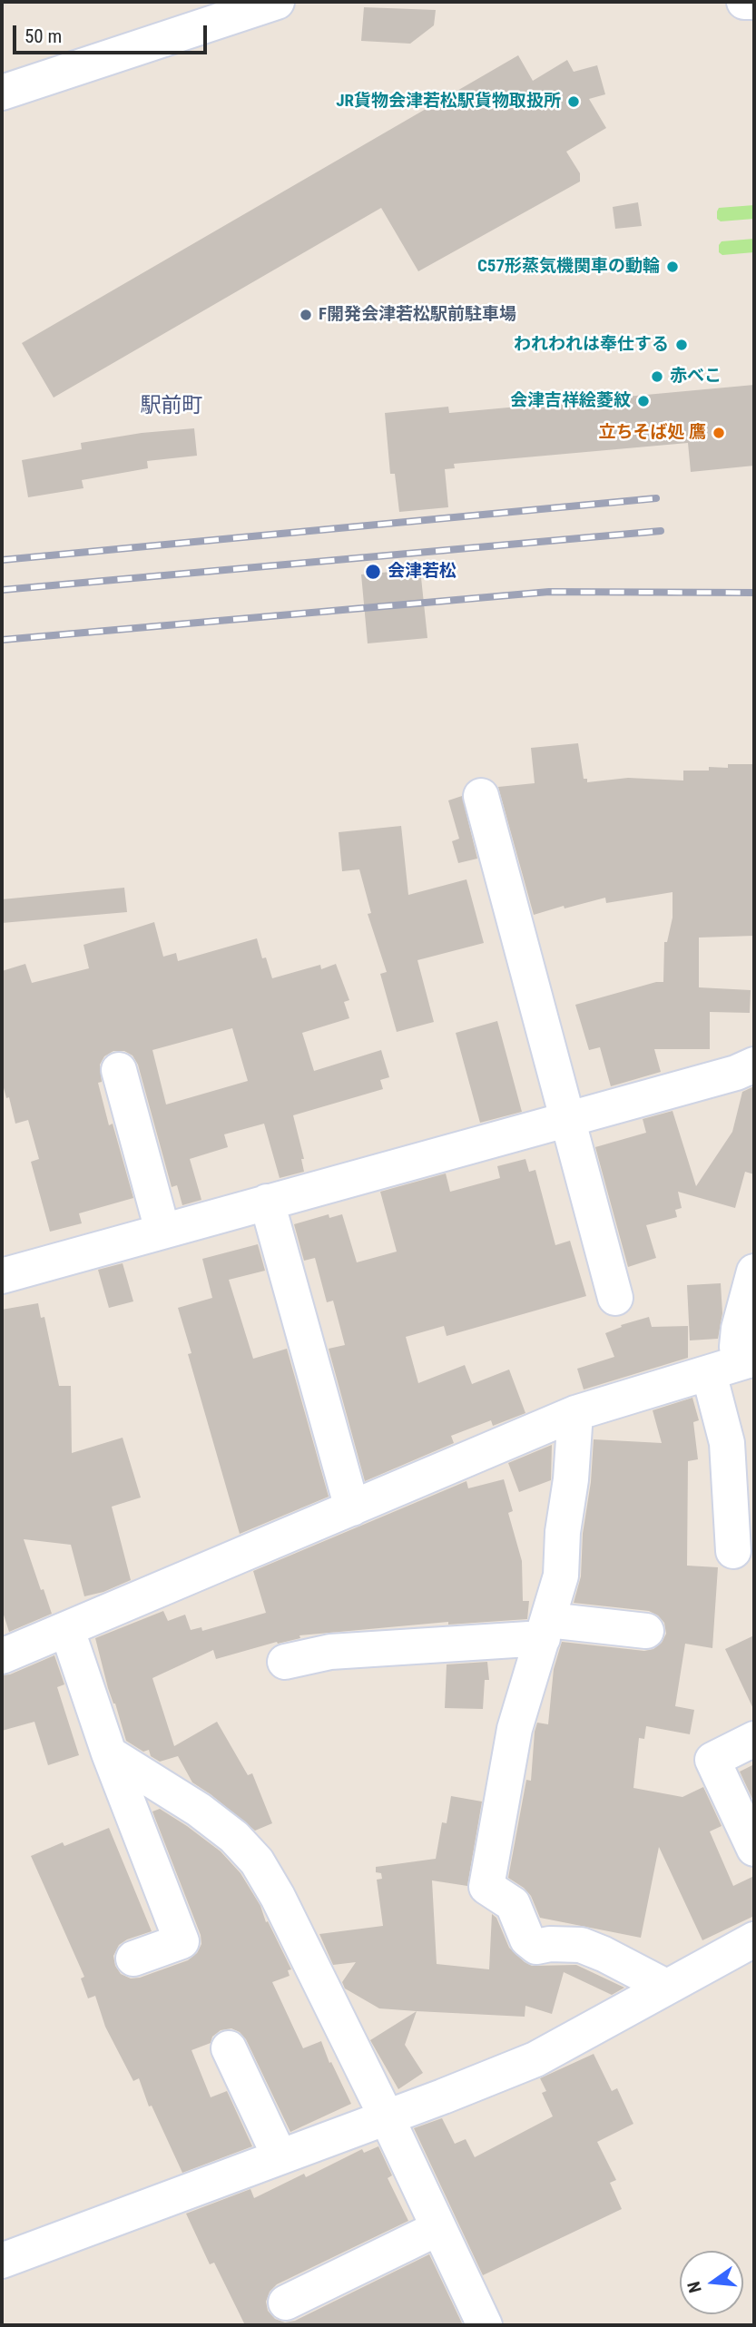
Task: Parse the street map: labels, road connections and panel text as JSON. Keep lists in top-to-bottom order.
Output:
{
  "districts": ["駅前町"],
  "places": [
    "JR貨物会津若松駅貨物取扱所",
    "C57形蒸気機関車の動輪",
    "F開発会津若松駅前駐車場",
    "われわれは奉仕する",
    "赤べこ",
    "会津吉祥絵菱紋",
    "立ちそば処 鷹",
    "会津若松"
  ],
  "scale_bar": "50 m",
  "north": "left"
}
